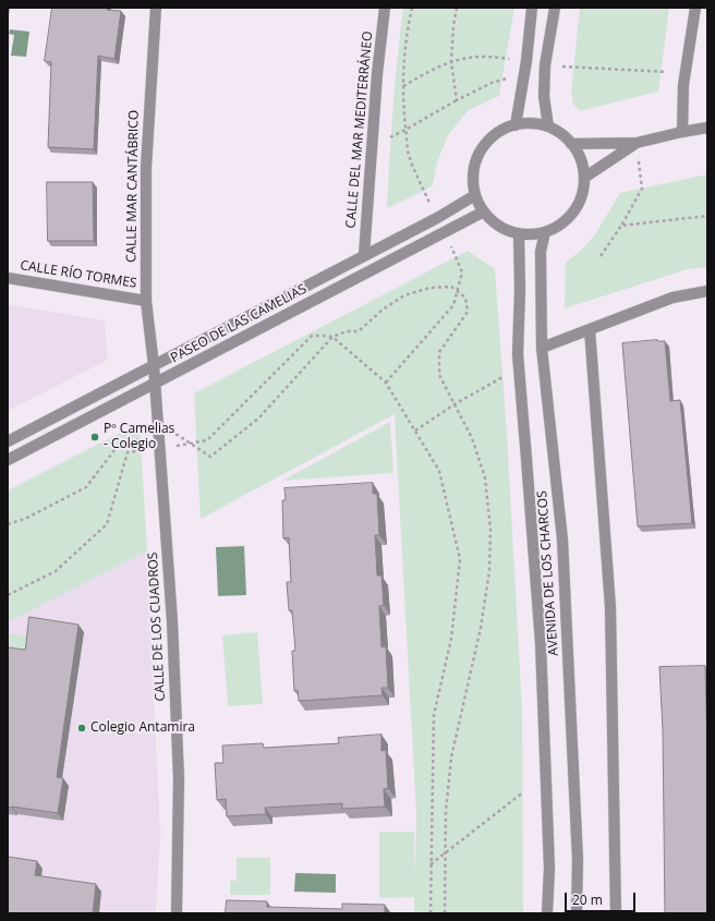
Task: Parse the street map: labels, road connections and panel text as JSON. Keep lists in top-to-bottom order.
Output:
{
  "streets": {
    "street": [
      "CALLE DEL MAR MEDITERRÁNEO",
      "CALLE MAR CANTÁBRICO",
      "CALLE RÍO TORMES",
      "PASEO DE LAS CAMELIAS",
      "AVENIDA DE LOS CHARCOS",
      "CALLE DE LOS CUADROS"
    ]
  },
  "crossings": [
    ["CALLE DEL MAR MEDITERRÁNEO", "PASEO DE LAS CAMELIAS"],
    ["CALLE MAR CANTÁBRICO", "CALLE RÍO TORMES"],
    ["CALLE MAR CANTÁBRICO", "PASEO DE LAS CAMELIAS"],
    ["CALLE MAR CANTÁBRICO", "CALLE DE LOS CUADROS"],
    ["PASEO DE LAS CAMELIAS", "AVENIDA DE LOS CHARCOS"],
    ["PASEO DE LAS CAMELIAS", "CALLE DE LOS CUADROS"]
  ],
  "places": ["Pº Camelias - Colegio", "Colegio Antamira"],
  "scale_bar": "20 m"
}
